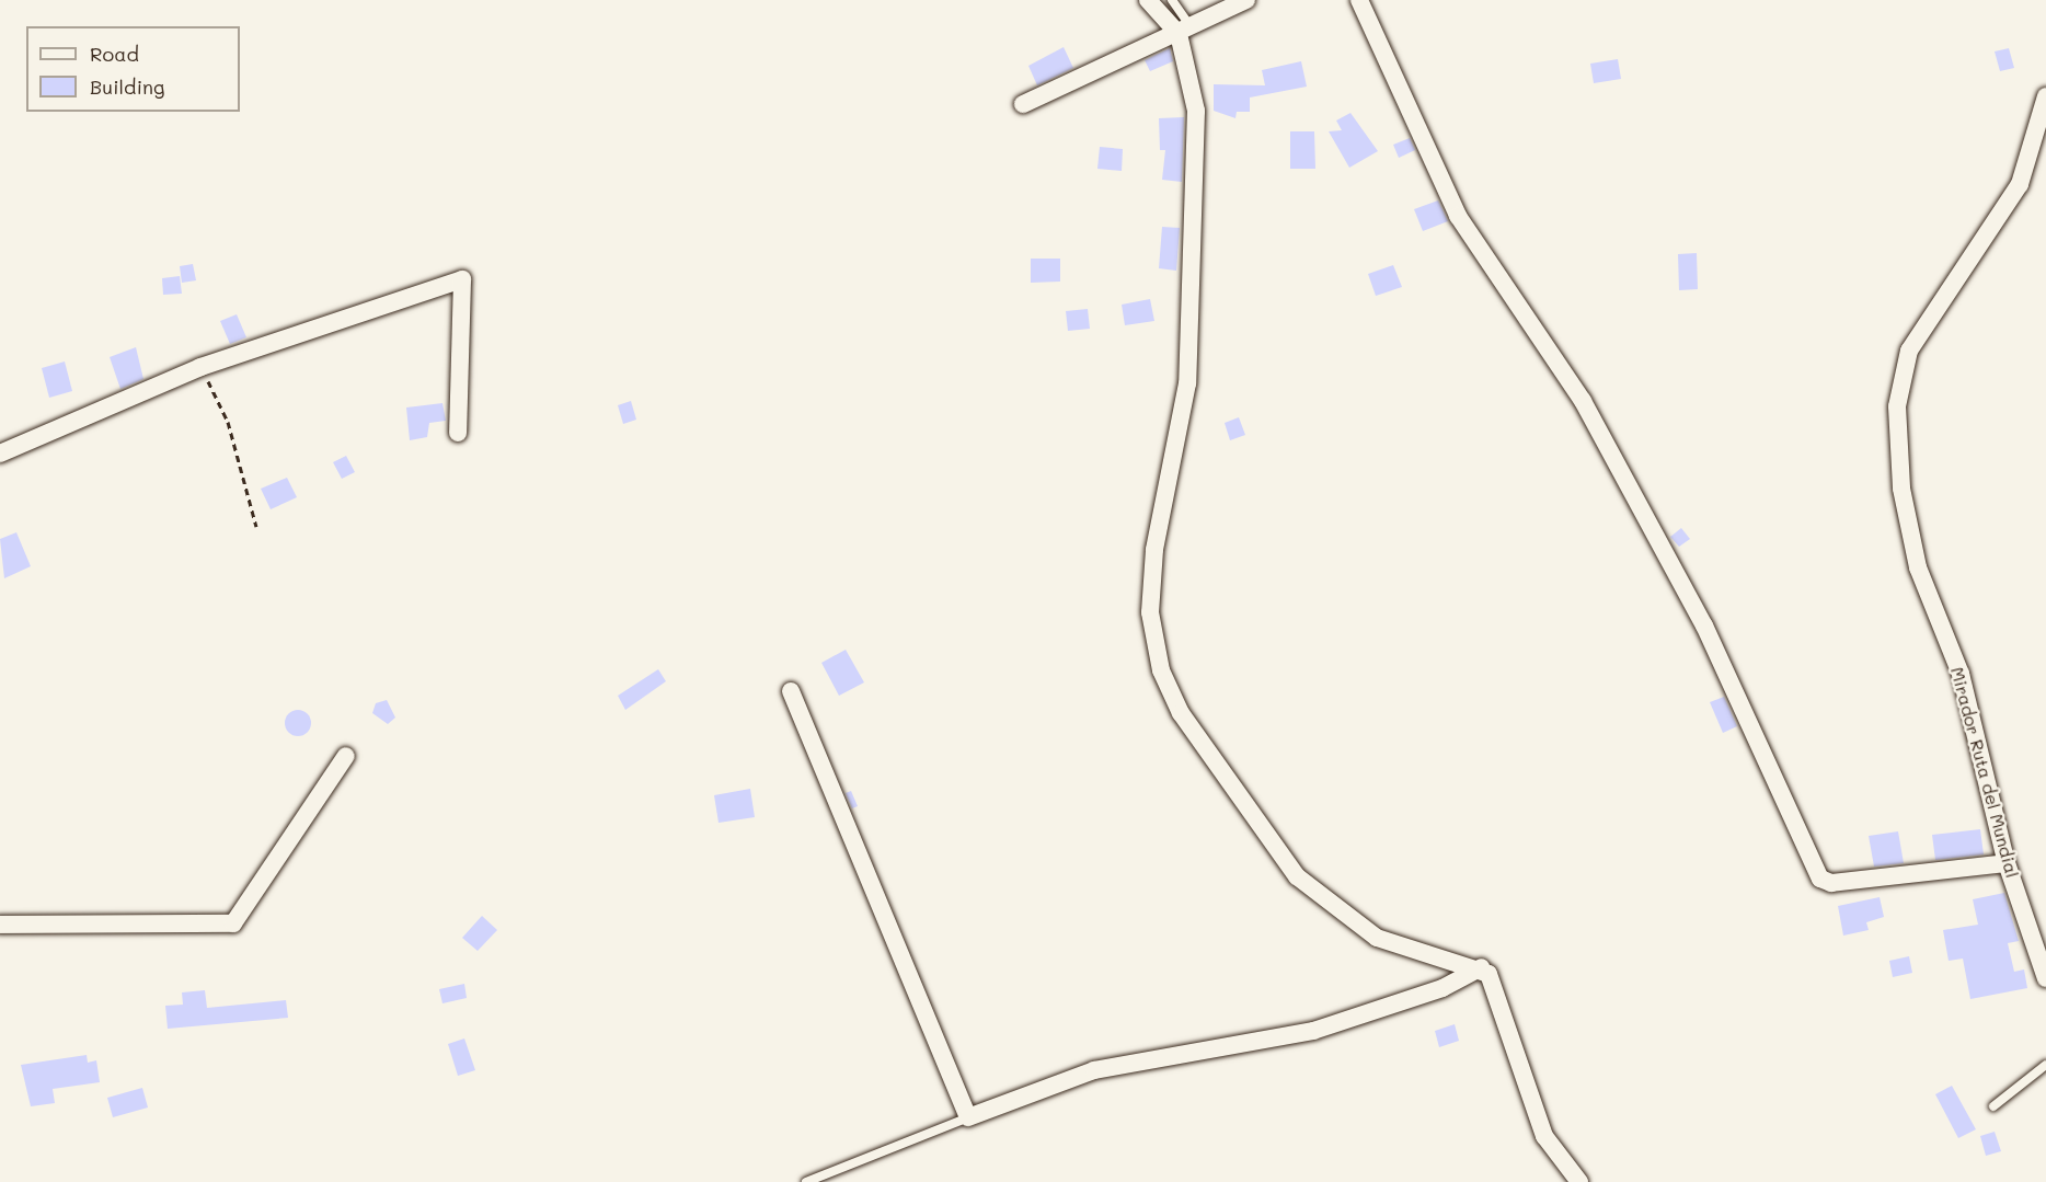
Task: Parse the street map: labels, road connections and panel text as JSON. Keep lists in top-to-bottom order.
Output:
{
  "streets": {
    "street": ["Mirador Ruta del Mundial"]
  },
  "legend": ["Road", "Building"]
}
